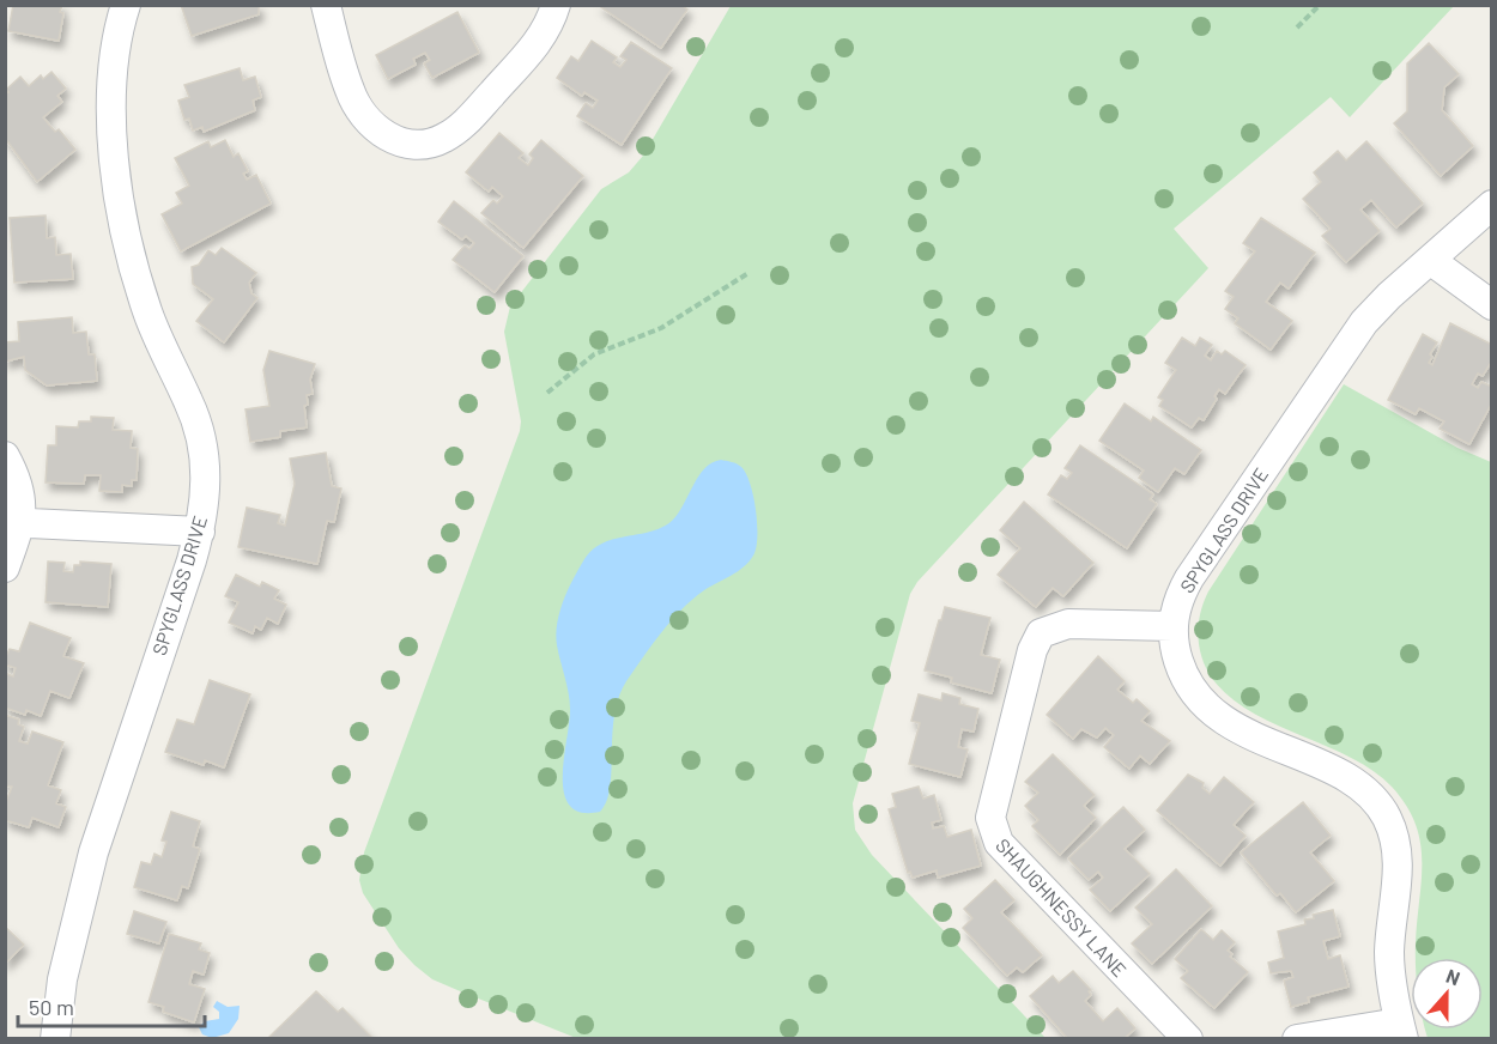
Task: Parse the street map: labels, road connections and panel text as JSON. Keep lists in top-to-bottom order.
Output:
{
  "streets": {
    "street": ["SPYGLASS DRIVE", "SHAUGHNESSY LANE"]
  },
  "crossings": [
    ["SPYGLASS DRIVE", "SHAUGHNESSY LANE"]
  ],
  "scale_bar": "50 m",
  "north": "top"
}
